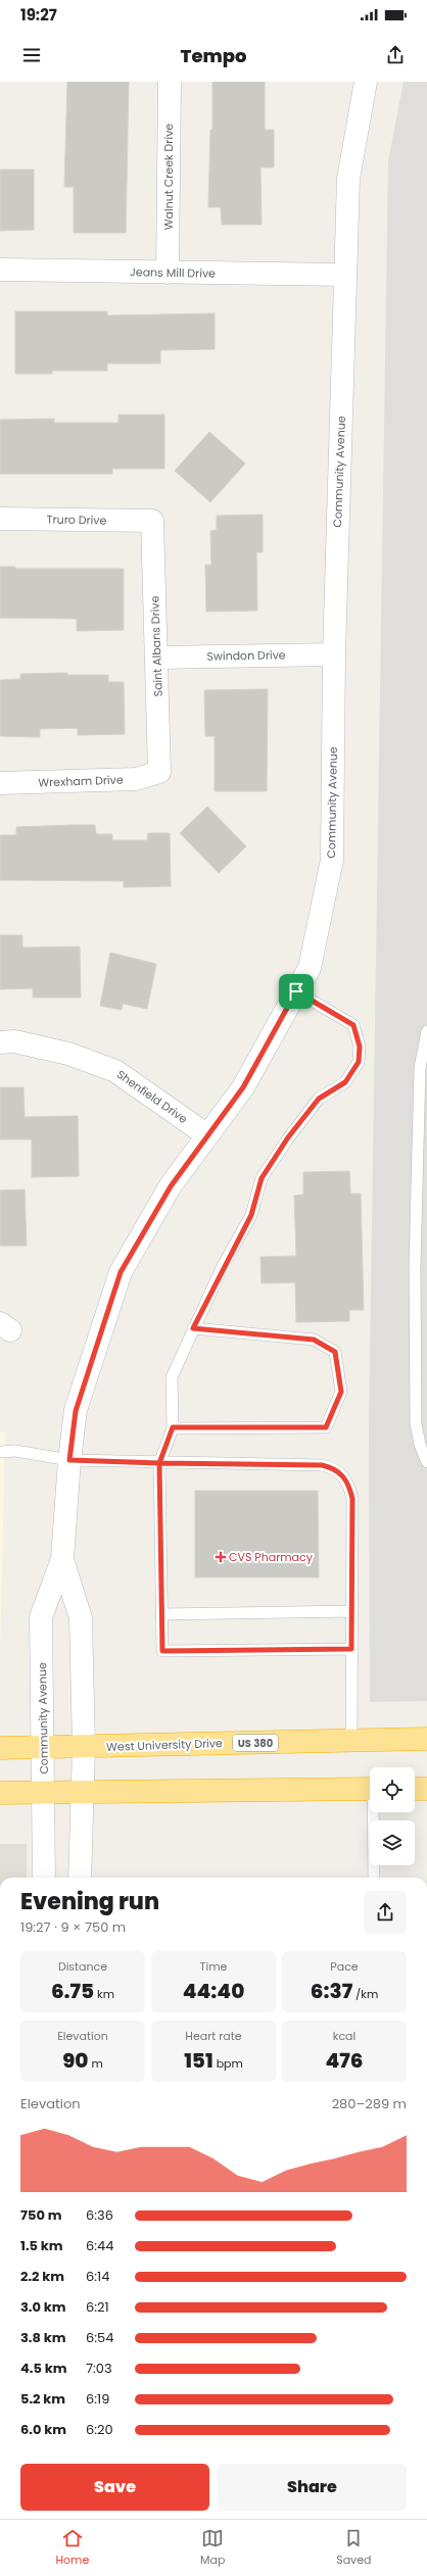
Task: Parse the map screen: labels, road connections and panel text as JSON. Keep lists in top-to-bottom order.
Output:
{
  "streets": {
    "highway": ["US 380", "West University Drive"],
    "street": [
      "Walnut Creek Drive",
      "Jeans Mill Drive",
      "Community Avenue",
      "Truro Drive",
      "Saint Albans Drive",
      "Swindon Drive",
      "Wrexham Drive",
      "Shenfield Drive"
    ]
  },
  "crossings": [
    ["Walnut Creek Drive", "Jeans Mill Drive"],
    ["Jeans Mill Drive", "Community Avenue"],
    ["Community Avenue", "Swindon Drive"],
    ["Community Avenue", "Shenfield Drive"],
    ["Community Avenue", "West University Drive"],
    ["Truro Drive", "Saint Albans Drive"],
    ["Saint Albans Drive", "Swindon Drive"],
    ["Saint Albans Drive", "Wrexham Drive"]
  ],
  "places": {
    "health": ["CVS Pharmacy"]
  },
  "page": {
    "status": "19:27",
    "header": "Tempo",
    "heading": ["Evening run", "19:27 · 9 × 750 m"],
    "stats": [
      ["Distance", "6.75 km"],
      ["Time", "44:40"],
      ["Pace", "6:37 /km"],
      ["Elevation", "90 m"],
      ["Heart rate", "151 bpm"],
      ["kcal", "476"]
    ],
    "chart": ["Elevation", "280–289 m"],
    "list": [
      {
        "name": "750 m",
        "note": "6:36"
      },
      {
        "name": "1.5 km",
        "note": "6:44"
      },
      {
        "name": "2.2 km",
        "note": "6:14"
      },
      {
        "name": "3.0 km",
        "note": "6:21"
      },
      {
        "name": "3.8 km",
        "note": "6:54"
      },
      {
        "name": "4.5 km",
        "note": "7:03"
      },
      {
        "name": "5.2 km",
        "note": "6:19"
      },
      {
        "name": "6.0 km",
        "note": "6:20"
      }
    ],
    "buttons": ["Save", "Share"],
    "tabs": ["Home", "Map", "Saved"]
  }
}
